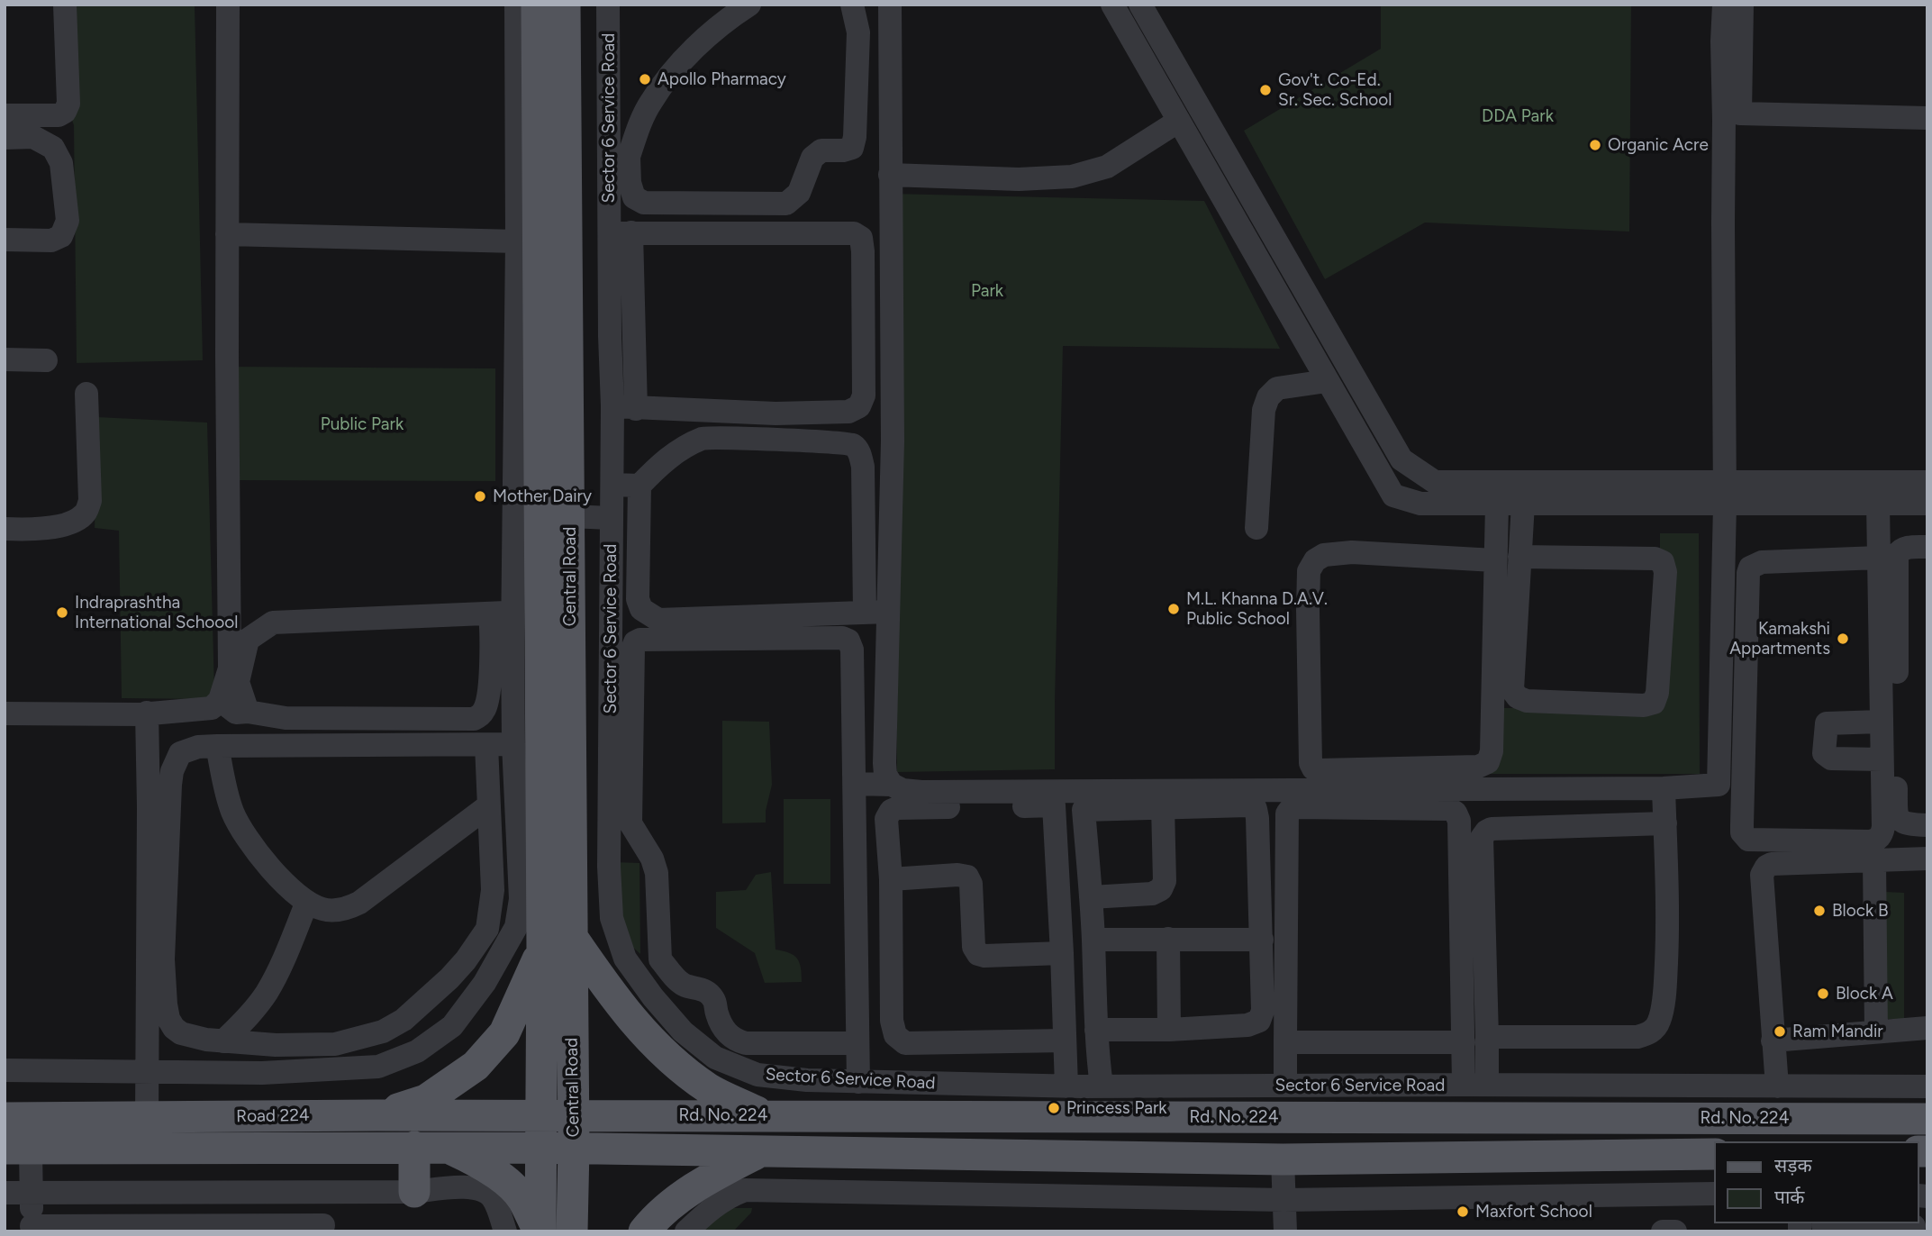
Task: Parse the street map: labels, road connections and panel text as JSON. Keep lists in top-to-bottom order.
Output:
{
  "streets": {
    "main road": ["Central Road", "Rd. No. 224", "Road 224"],
    "street": ["Sector 6 Service Road"]
  },
  "crossings": [
    ["Sector 6 Service Road", "Rd. No. 224"],
    ["Central Road", "Rd. No. 224"],
    ["Central Road", "Road 224"],
    ["Rd. No. 224", "Road 224"]
  ],
  "parks": ["DDA Park", "Park", "Public Park"],
  "places": [
    "Apollo Pharmacy",
    "Gov't. Co-Ed. Sr. Sec. School",
    "Organic Acre",
    "Mother Dairy",
    "M.L. Khanna D.A.V. Public School",
    "Indraprashtha International Schoool",
    "Kamakshi Appartments",
    "Block B",
    "Block A",
    "Ram Mandir",
    "Princess Park",
    "Maxfort School"
  ],
  "legend": ["सड़क", "पार्क"]
}
